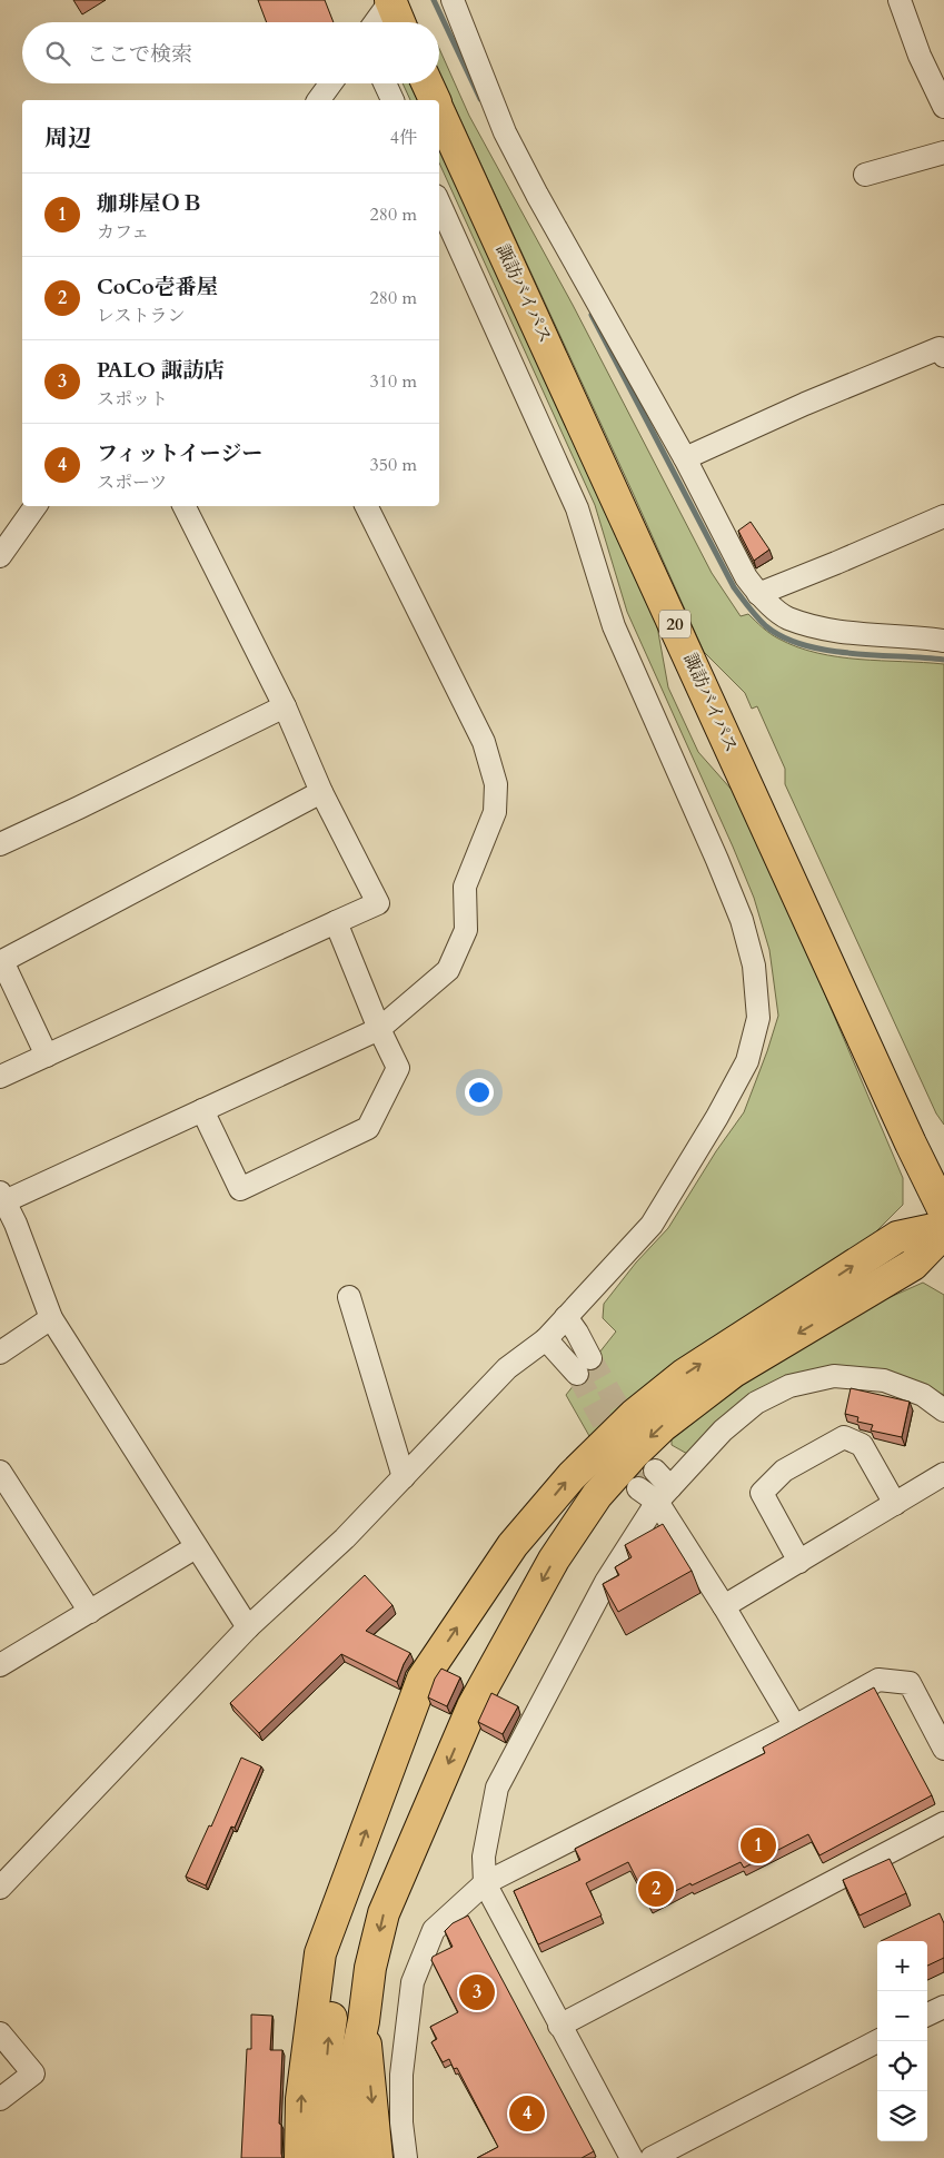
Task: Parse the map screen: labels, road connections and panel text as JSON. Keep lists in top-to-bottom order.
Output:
{
  "streets": {
    "highway": ["諏訪バイパス", "20"]
  },
  "page": {
    "search": "ここで検索",
    "heading": ["周辺", "4件"],
    "list": [
      {
        "mark": "1",
        "name": "珈琲屋ＯＢ",
        "note": "カフェ",
        "value": "280 m"
      },
      {
        "mark": "2",
        "name": "CoCo壱番屋",
        "note": "レストラン",
        "value": "280 m"
      },
      {
        "mark": "3",
        "name": "PALO 諏訪店",
        "note": "スポット",
        "value": "310 m"
      },
      {
        "mark": "4",
        "name": "フィットイージー",
        "note": "スポーツ",
        "value": "350 m"
      }
    ],
    "pins": [
      "1",
      "2",
      "3",
      "4"
    ],
    "map_buttons": ["+", "−"]
  }
}
